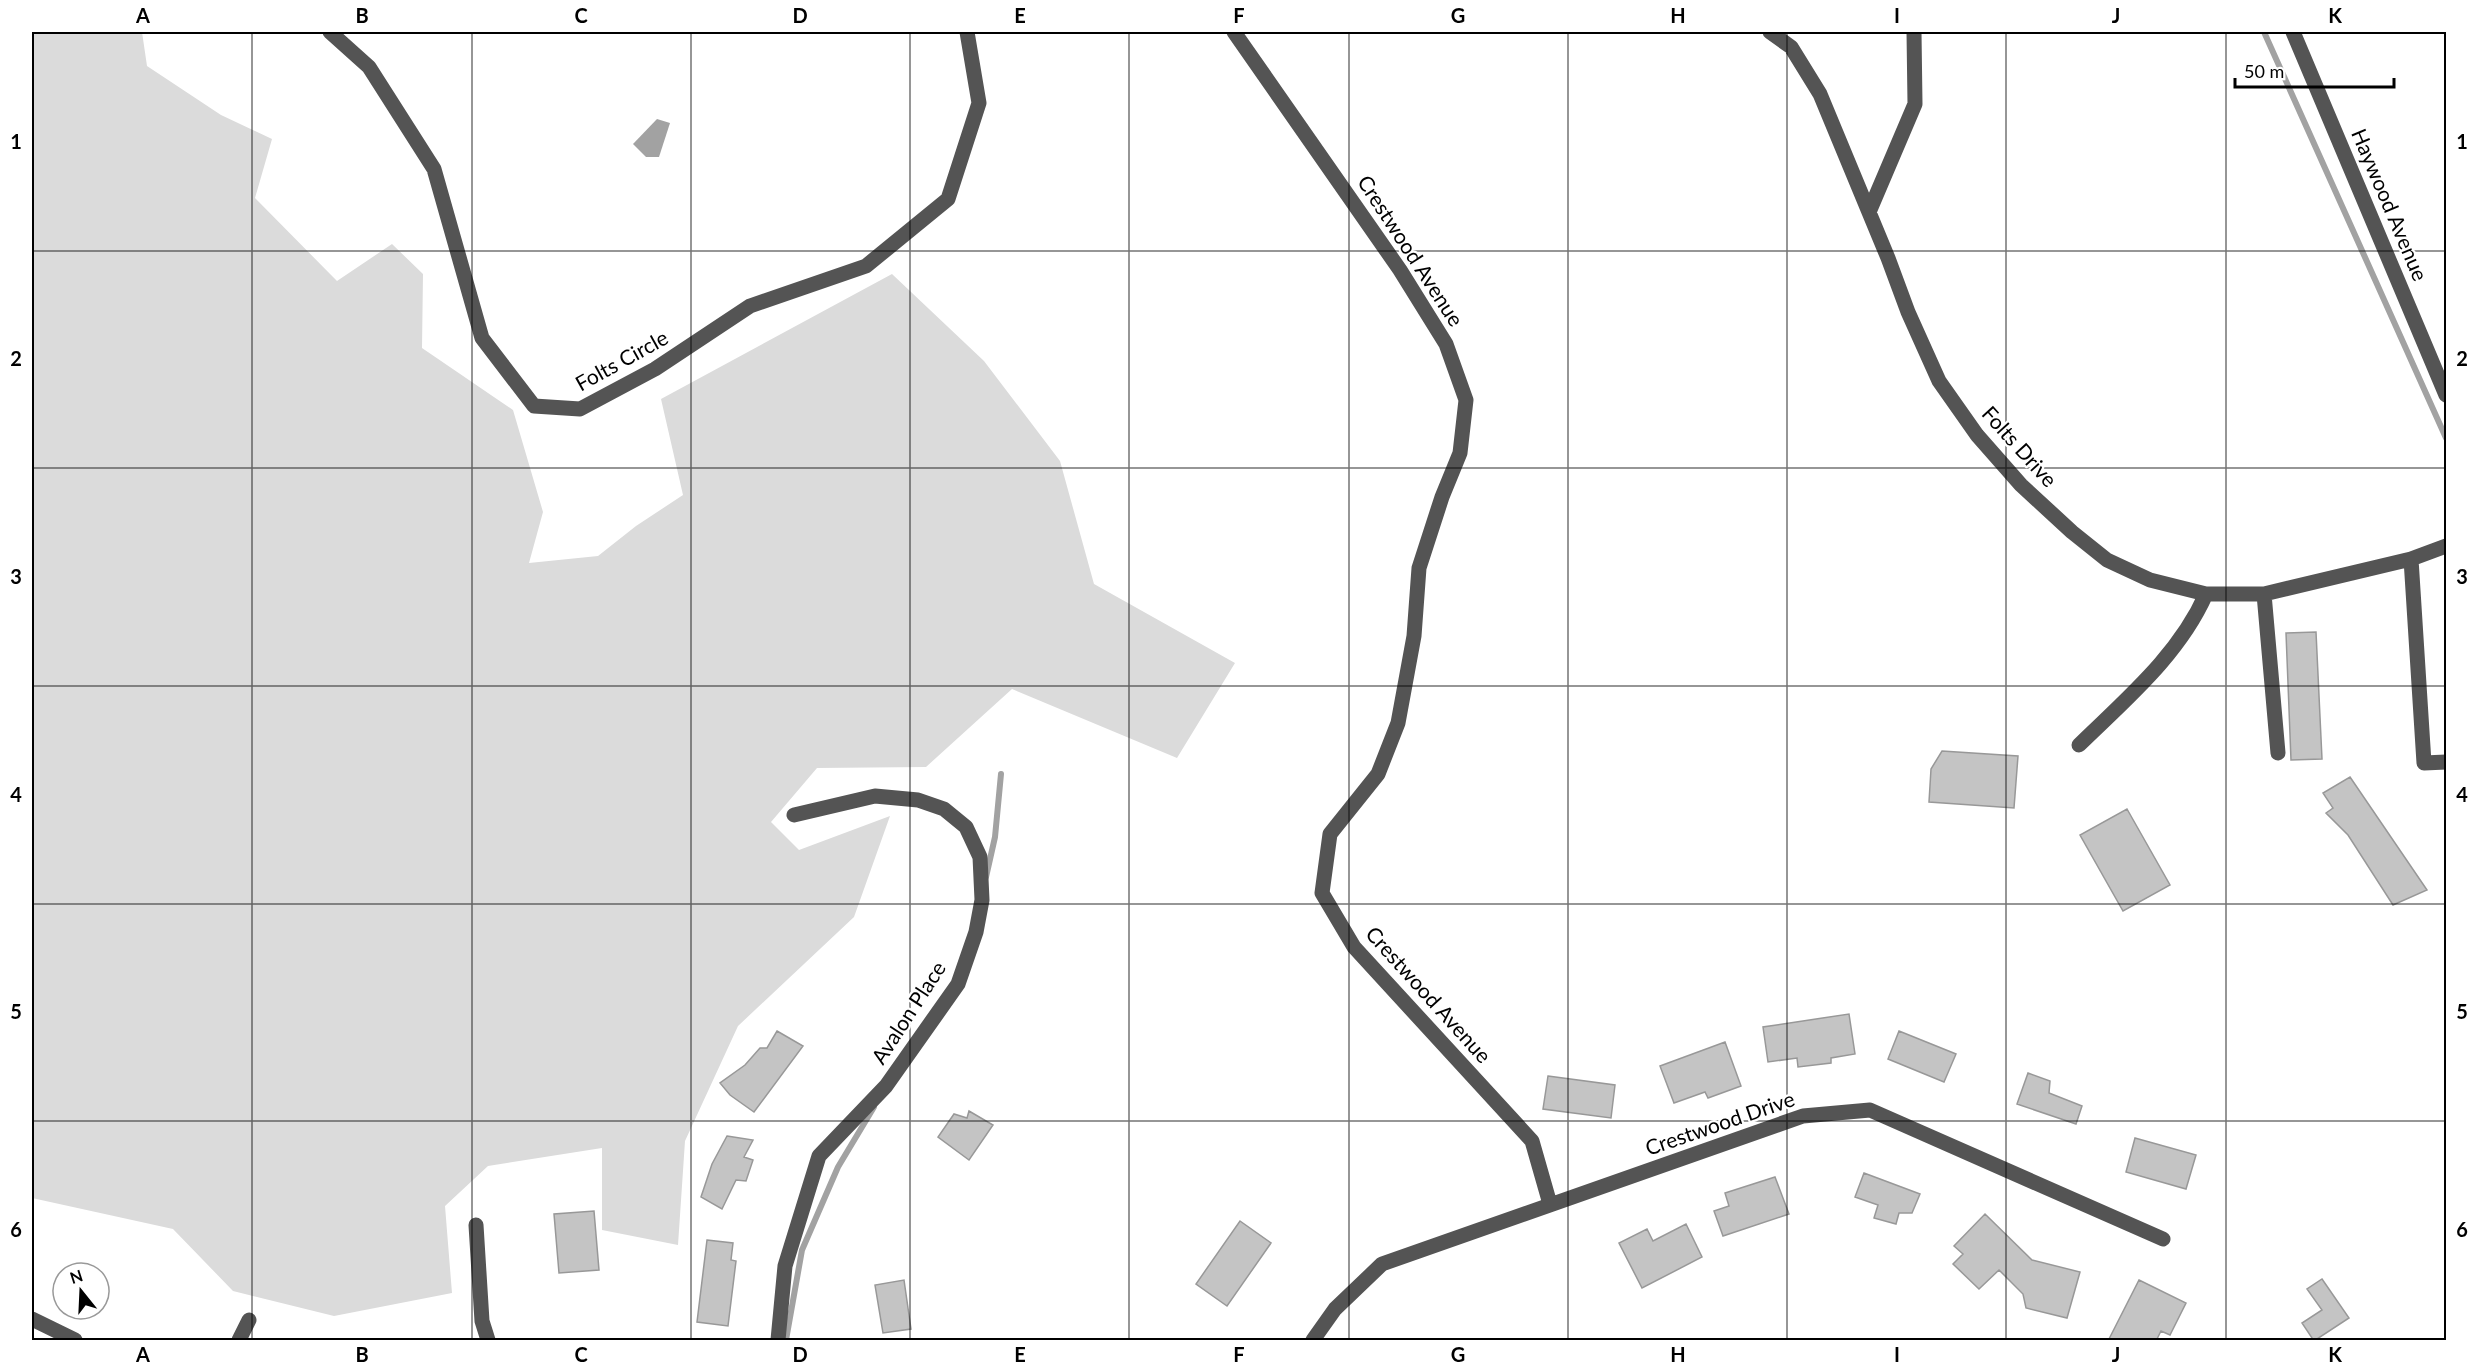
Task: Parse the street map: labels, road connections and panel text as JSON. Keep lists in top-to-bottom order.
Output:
{
  "streets": {
    "street": [
      "Haywood Avenue",
      "Crestwood Avenue",
      "Folts Circle",
      "Folts Drive",
      "Avalon Place",
      "Crestwood Drive"
    ]
  },
  "crossings": [
    ["Crestwood Avenue", "Crestwood Drive"]
  ],
  "scale_bar": "50 m",
  "north": "top",
  "grid": {
    "columns": [
      "A",
      "B",
      "C",
      "D",
      "E",
      "F",
      "G",
      "H",
      "I",
      "J",
      "K"
    ],
    "rows": [
      "1",
      "2",
      "3",
      "4",
      "5",
      "6"
    ]
  }
}
